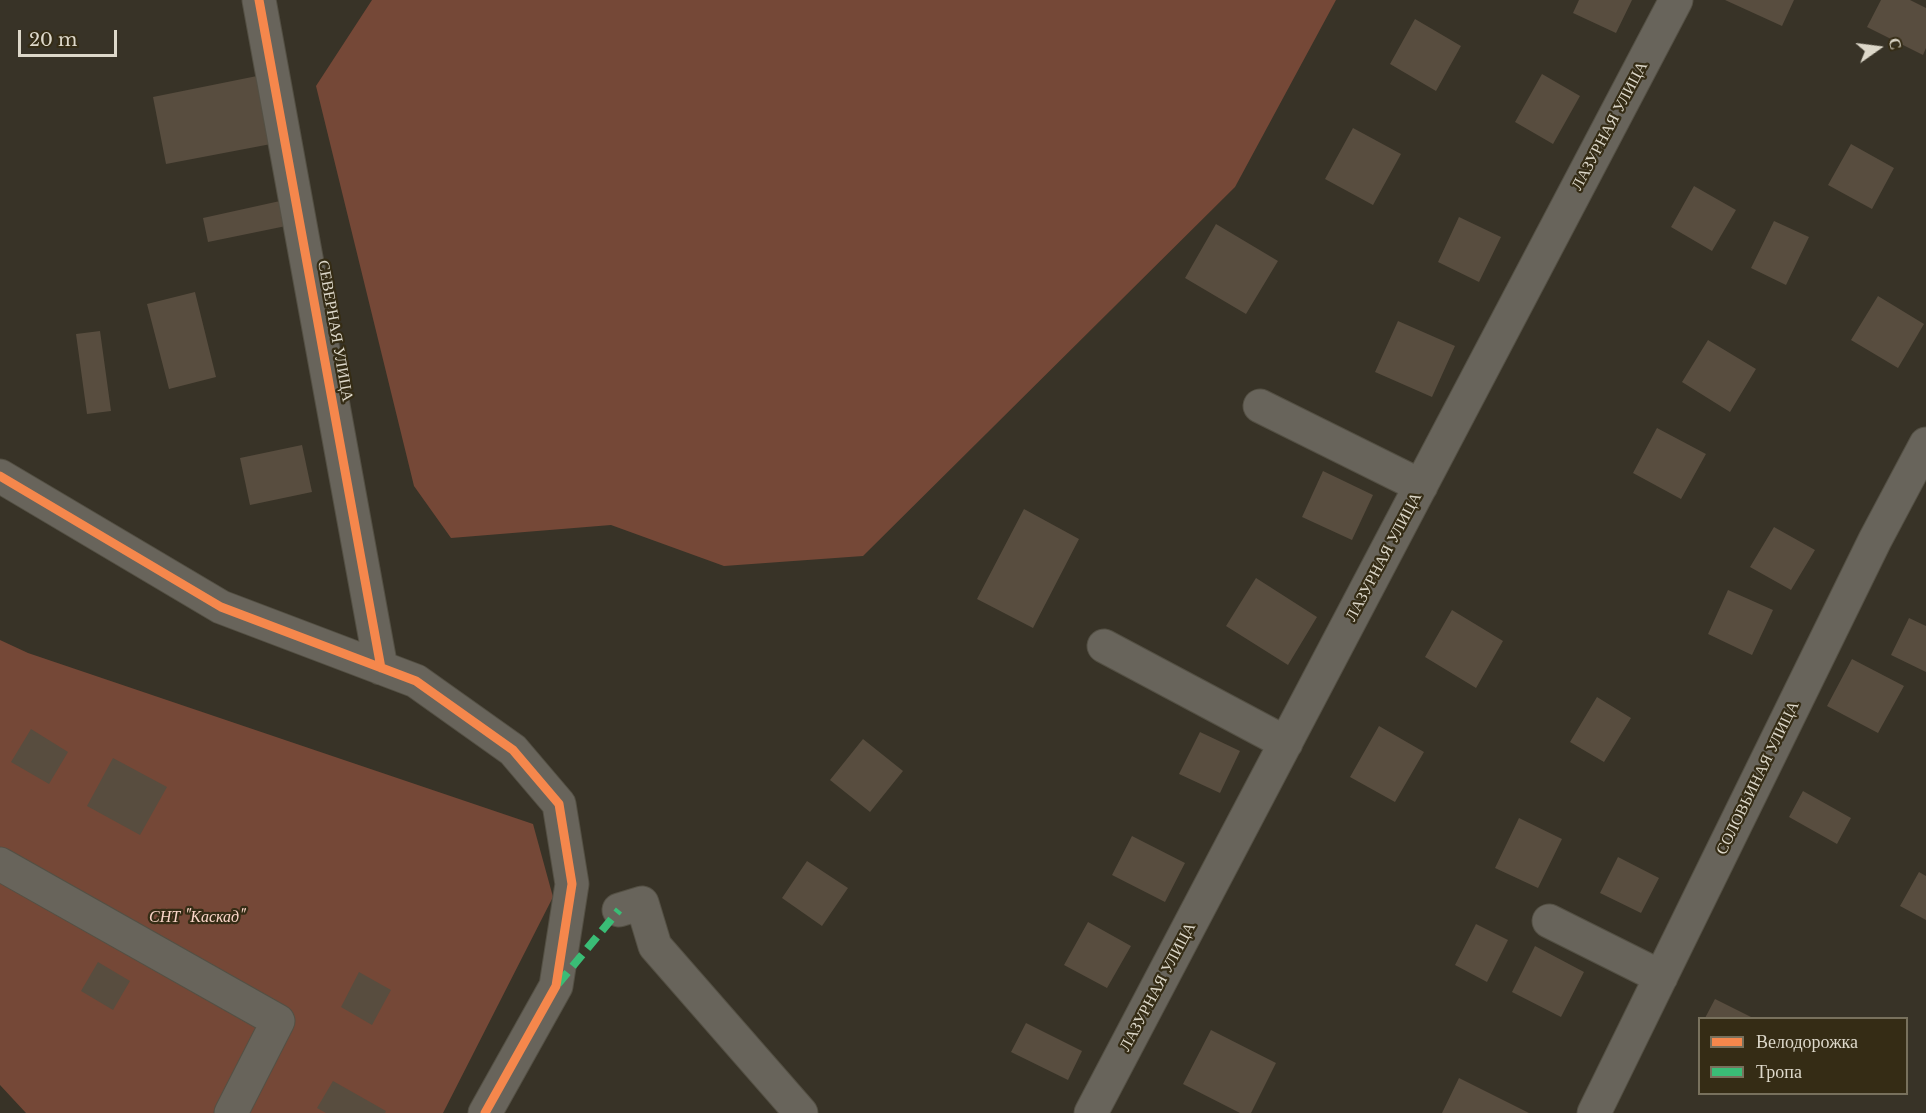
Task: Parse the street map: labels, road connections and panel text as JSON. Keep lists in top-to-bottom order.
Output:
{
  "streets": {
    "street": ["ЛАЗУРНАЯ УЛИЦА", "СЕВЕРНАЯ УЛИЦА", "СОЛОВЬИНАЯ УЛИЦА"]
  },
  "parks": ["СНТ \"Каскад\""],
  "legend": ["Велодорожка", "Тропа"],
  "scale_bar": "20 m",
  "north": "right"
}
